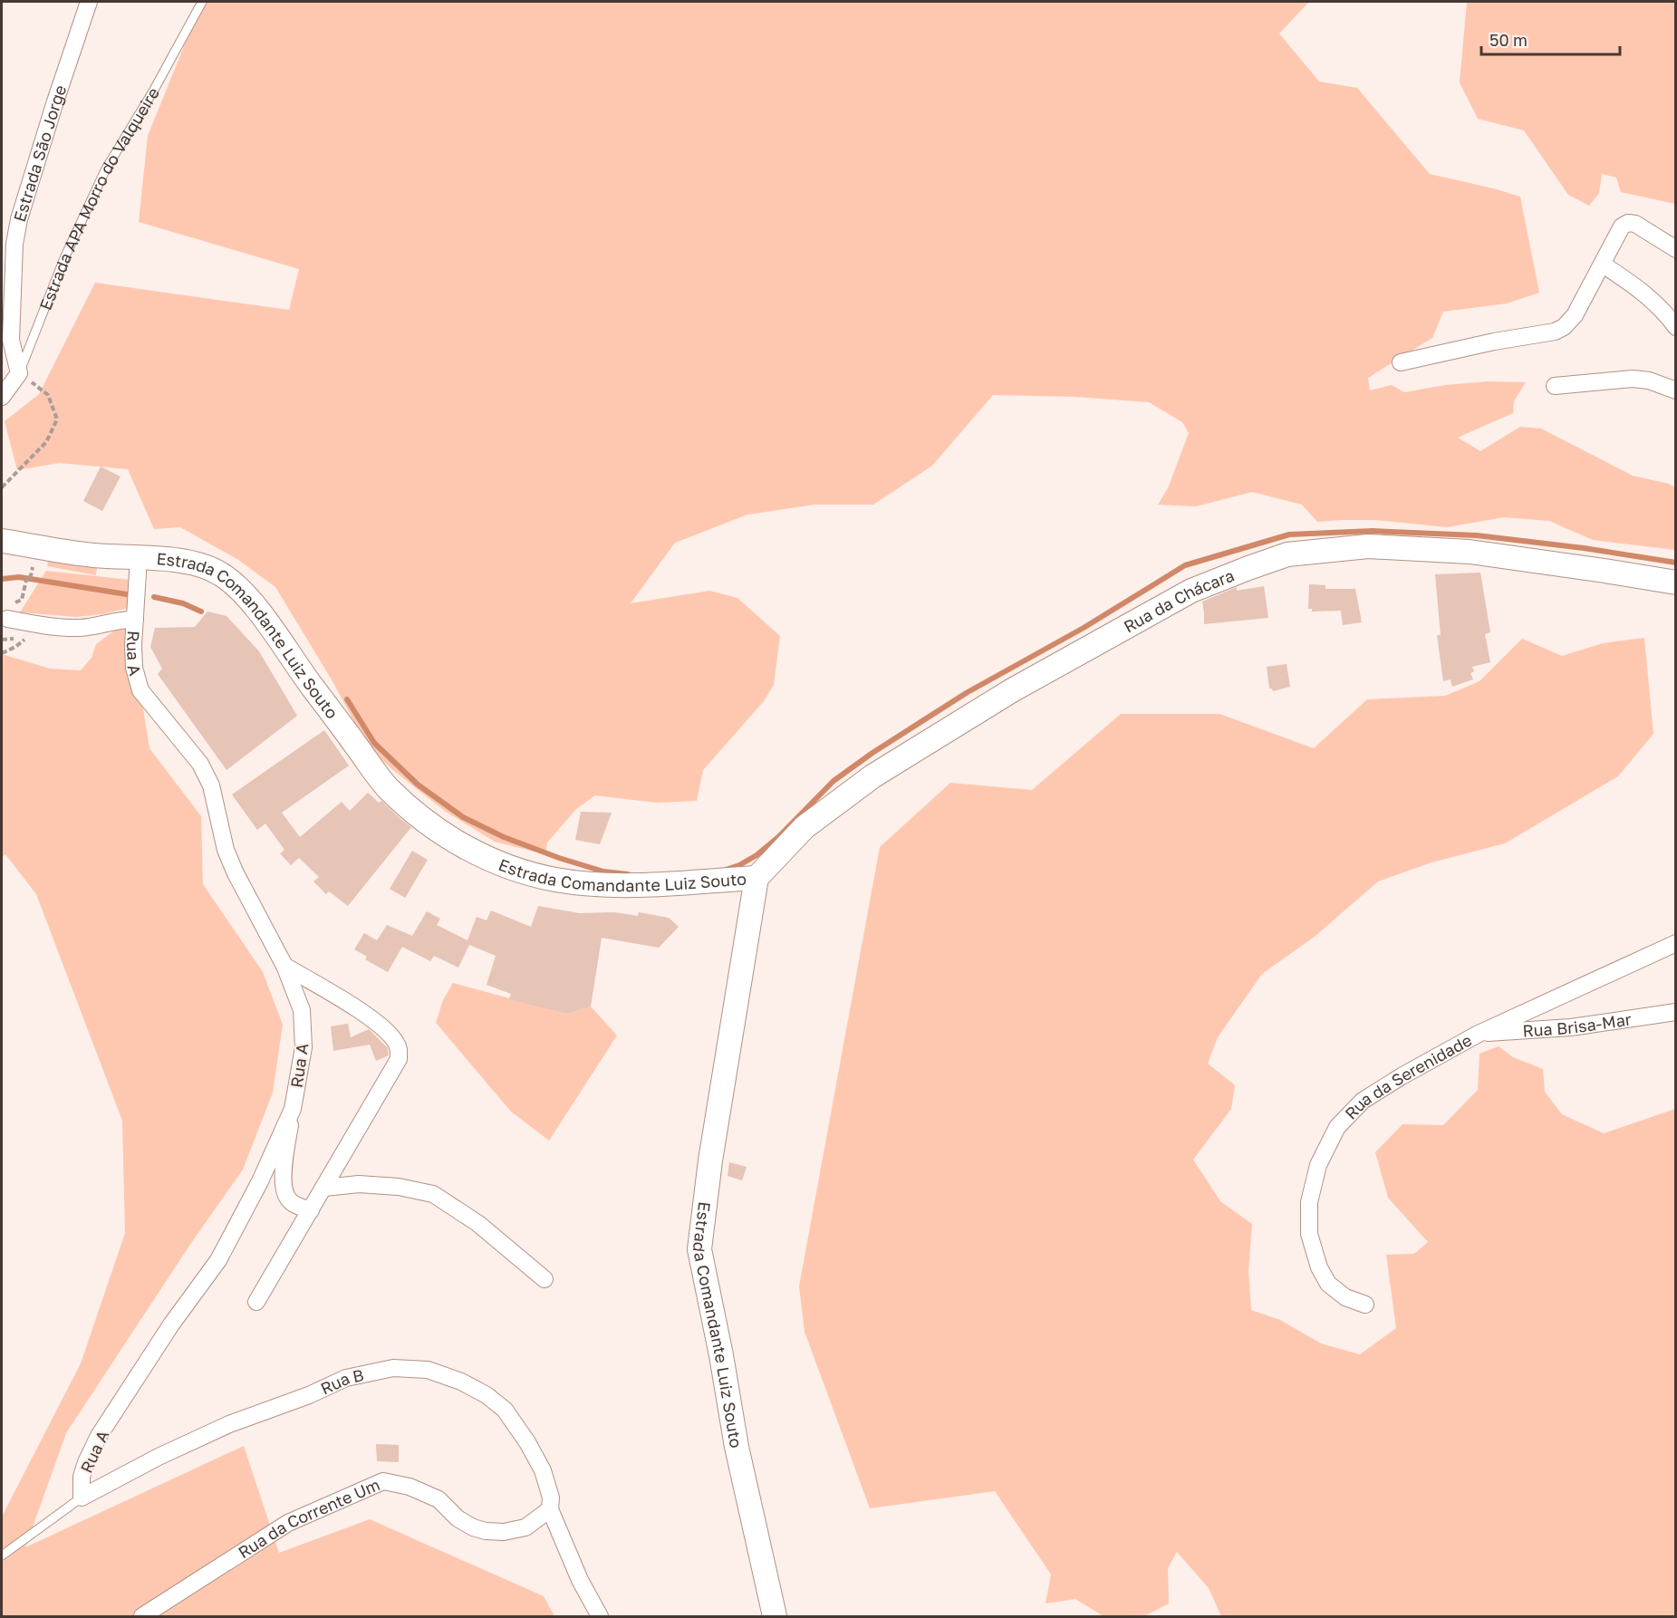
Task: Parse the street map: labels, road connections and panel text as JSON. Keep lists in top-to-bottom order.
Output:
{
  "streets": {
    "street": [
      "Estrada São Jorge",
      "Estrada APA Morro do Valqueire",
      "Rua da Chácara",
      "Estrada Comandante Luiz Souto",
      "Rua A",
      "Rua Brisa-Mar",
      "Rua da Serenidade",
      "Rua B",
      "Rua da Corrente Um"
    ]
  },
  "crossings": [
    ["Estrada São Jorge", "Estrada APA Morro do Valqueire"],
    ["Rua da Chácara", "Estrada Comandante Luiz Souto"],
    ["Estrada Comandante Luiz Souto", "Rua A"],
    ["Rua A", "Rua B"],
    ["Rua Brisa-Mar", "Rua da Serenidade"],
    ["Rua B", "Rua da Corrente Um"]
  ],
  "scale_bar": "50 m"
}
